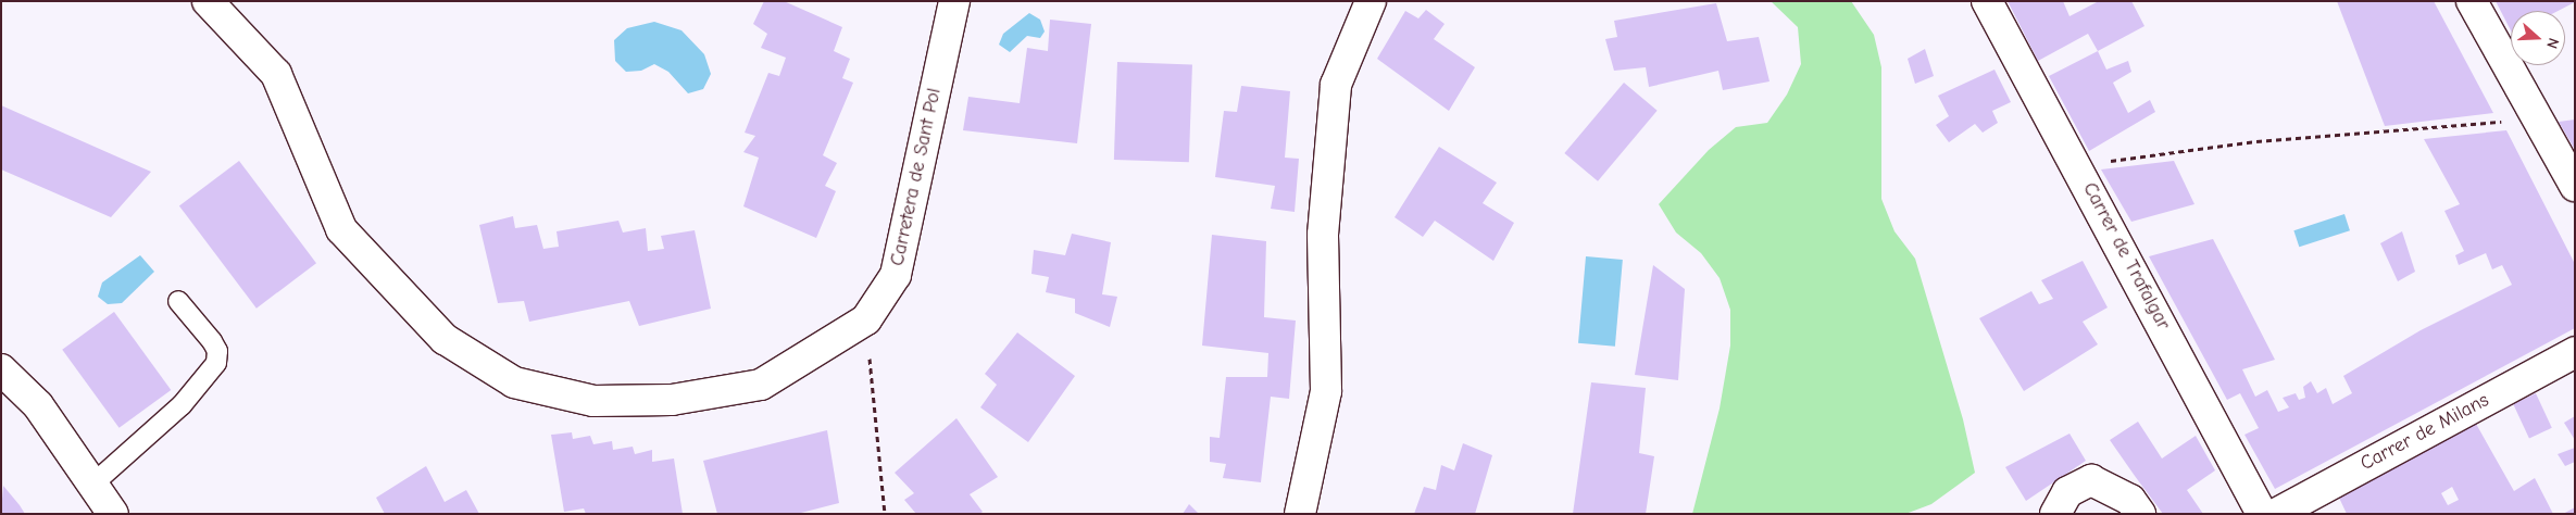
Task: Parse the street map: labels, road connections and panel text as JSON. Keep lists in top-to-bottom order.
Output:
{
  "streets": {
    "street": ["Carretera de Sant Pol", "Carrer de Trafalgar", "Carrer de Milans"]
  },
  "north": "right"
}
